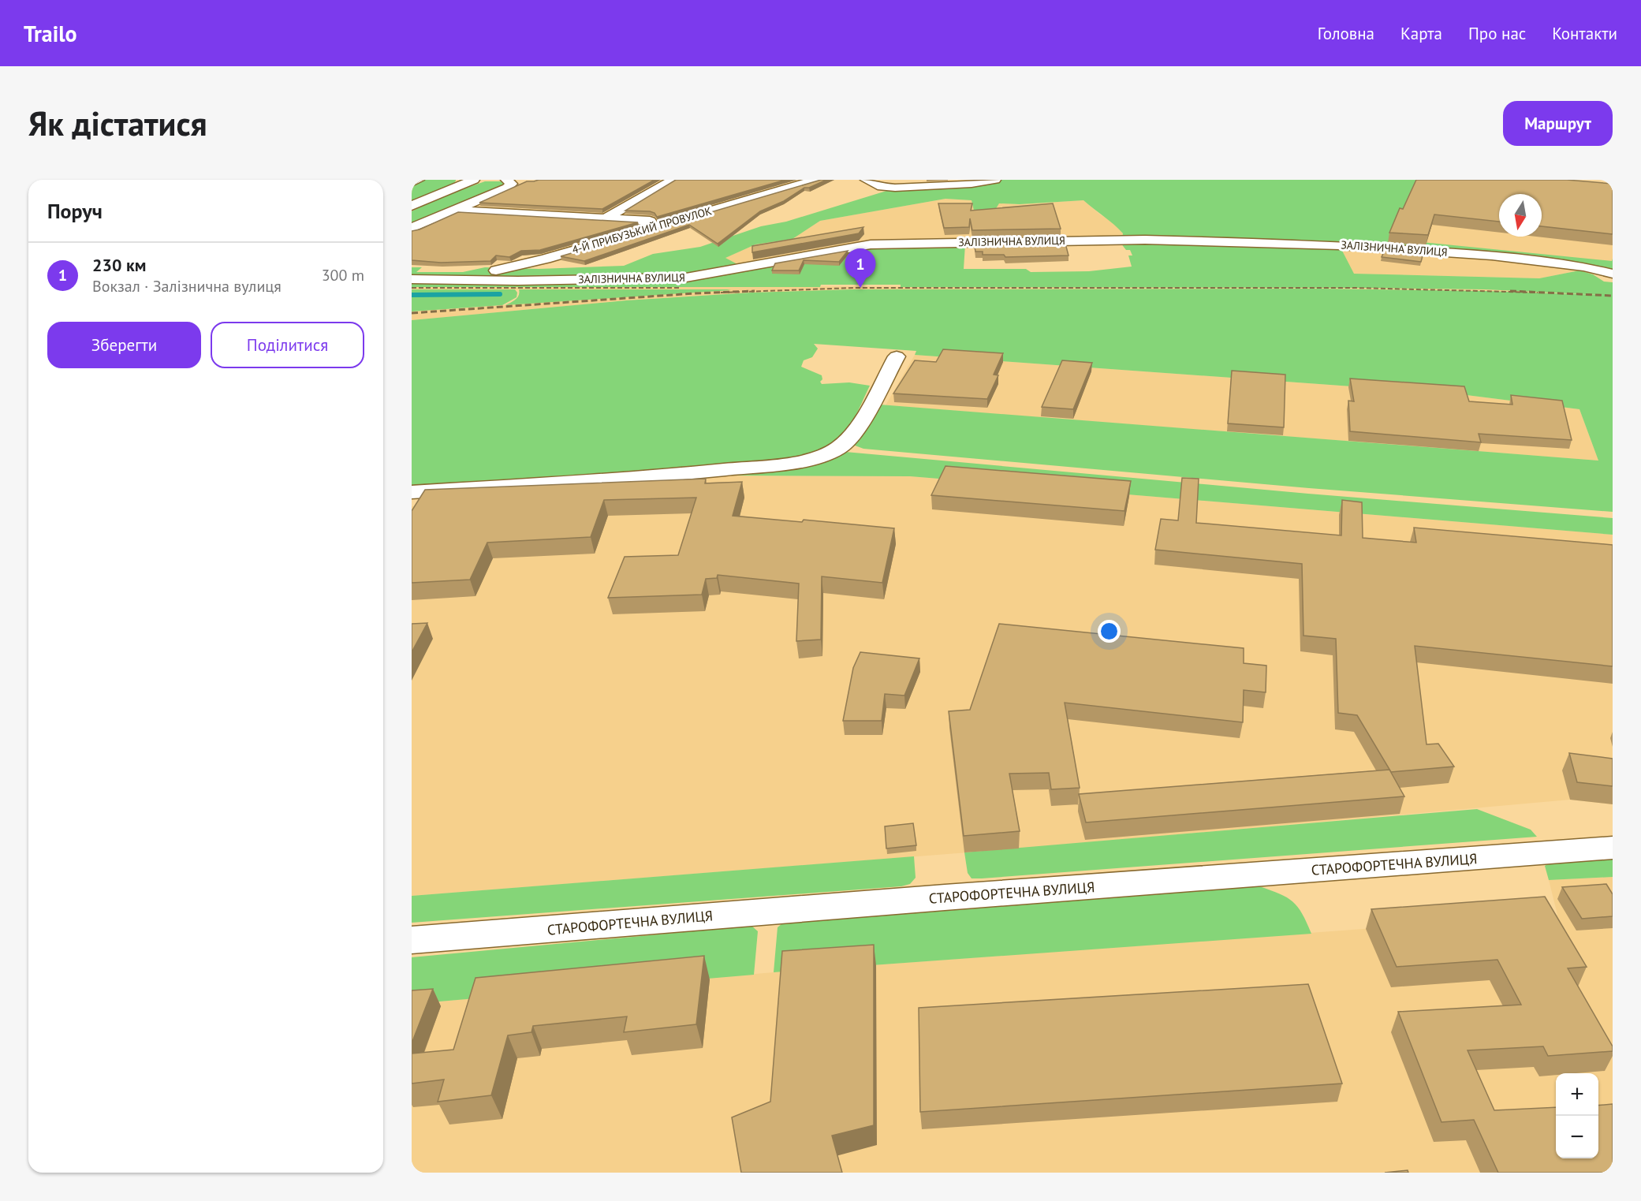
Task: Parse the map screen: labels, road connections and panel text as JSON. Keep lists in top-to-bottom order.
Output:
{
  "streets": {
    "street": ["4-Й ПРИБУЗЬКИЙ ПРОВУЛОК", "ЗАЛІЗНИЧНА ВУЛИЦЯ", "СТАРОФОРТЕЧНА ВУЛИЦЯ"]
  },
  "crossings": [
    ["4-Й ПРИБУЗЬКИЙ ПРОВУЛОК", "ЗАЛІЗНИЧНА ВУЛИЦЯ"]
  ],
  "north": "bottom",
  "page": {
    "header": "Trailo",
    "nav": [
      "Головна",
      "Карта",
      "Про нас",
      "Контакти"
    ],
    "buttons": [
      "Маршрут",
      ["Зберегти", "Поділитися"]
    ],
    "title": "Як дістатися",
    "heading": "Поруч",
    "list": [
      {
        "mark": "1",
        "name": "230 км",
        "note": "Вокзал · Залізнична вулиця",
        "value": "300 m"
      }
    ],
    "pins": "1",
    "map_buttons": ["+", "−"]
  }
}
